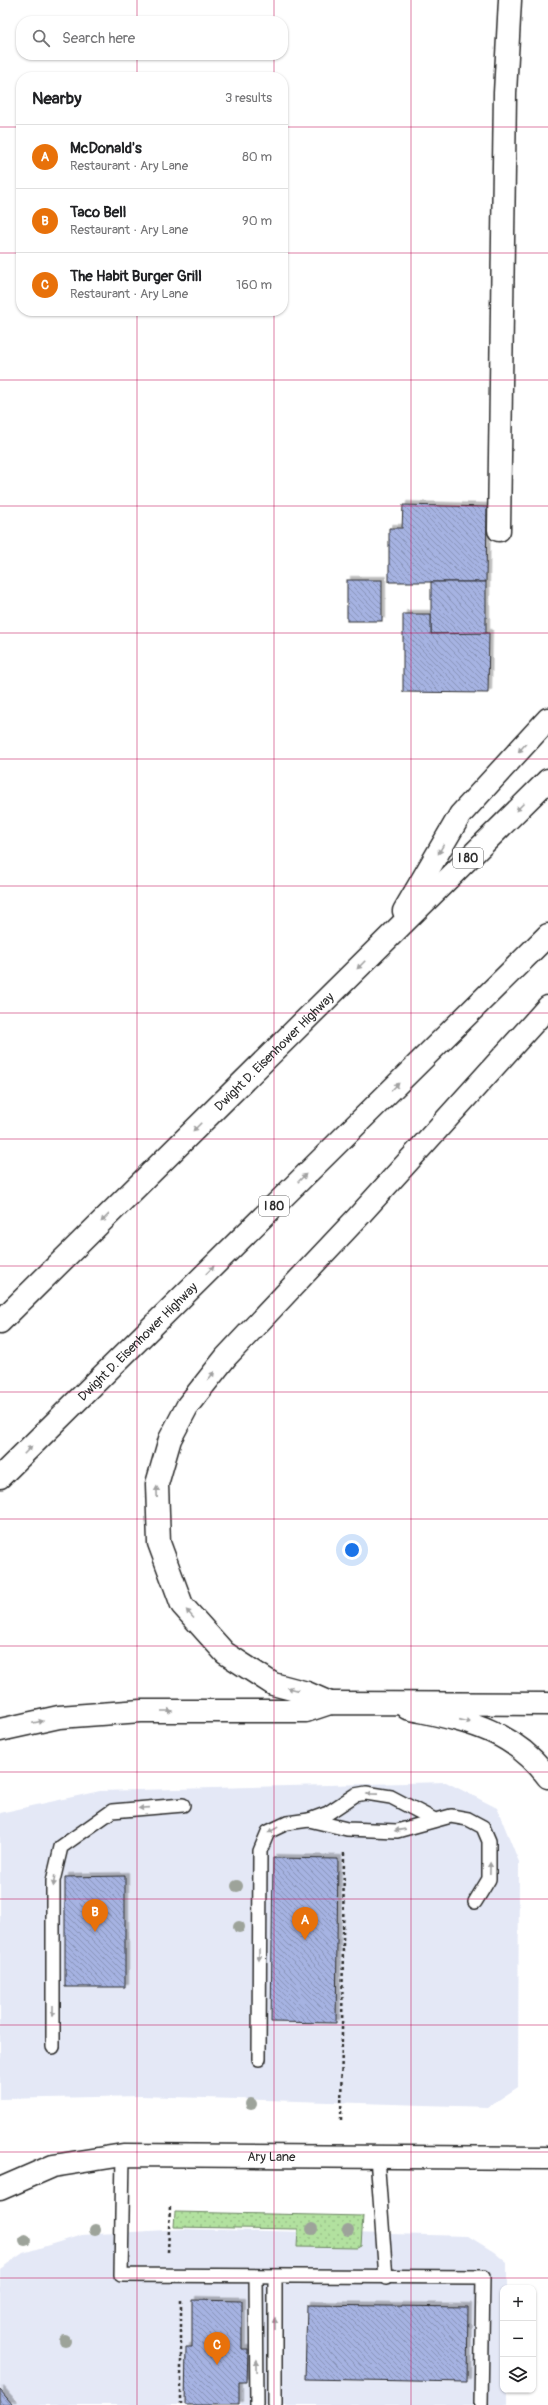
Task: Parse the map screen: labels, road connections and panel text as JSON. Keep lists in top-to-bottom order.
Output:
{
  "streets": {
    "main road": ["I 80", "Dwight D. Eisenhower Highway", "Ary Lane"]
  },
  "page": {
    "search": "Search here",
    "heading": ["Nearby", "3 results"],
    "list": [
      {
        "mark": "A",
        "name": "McDonald's",
        "note": "Restaurant · Ary Lane",
        "value": "80 m"
      },
      {
        "mark": "B",
        "name": "Taco Bell",
        "note": "Restaurant · Ary Lane",
        "value": "90 m"
      },
      {
        "mark": "C",
        "name": "The Habit Burger Grill",
        "note": "Restaurant · Ary Lane",
        "value": "160 m"
      }
    ],
    "pins": ["B", "A", "C"],
    "map_buttons": ["+", "−"]
  }
}
